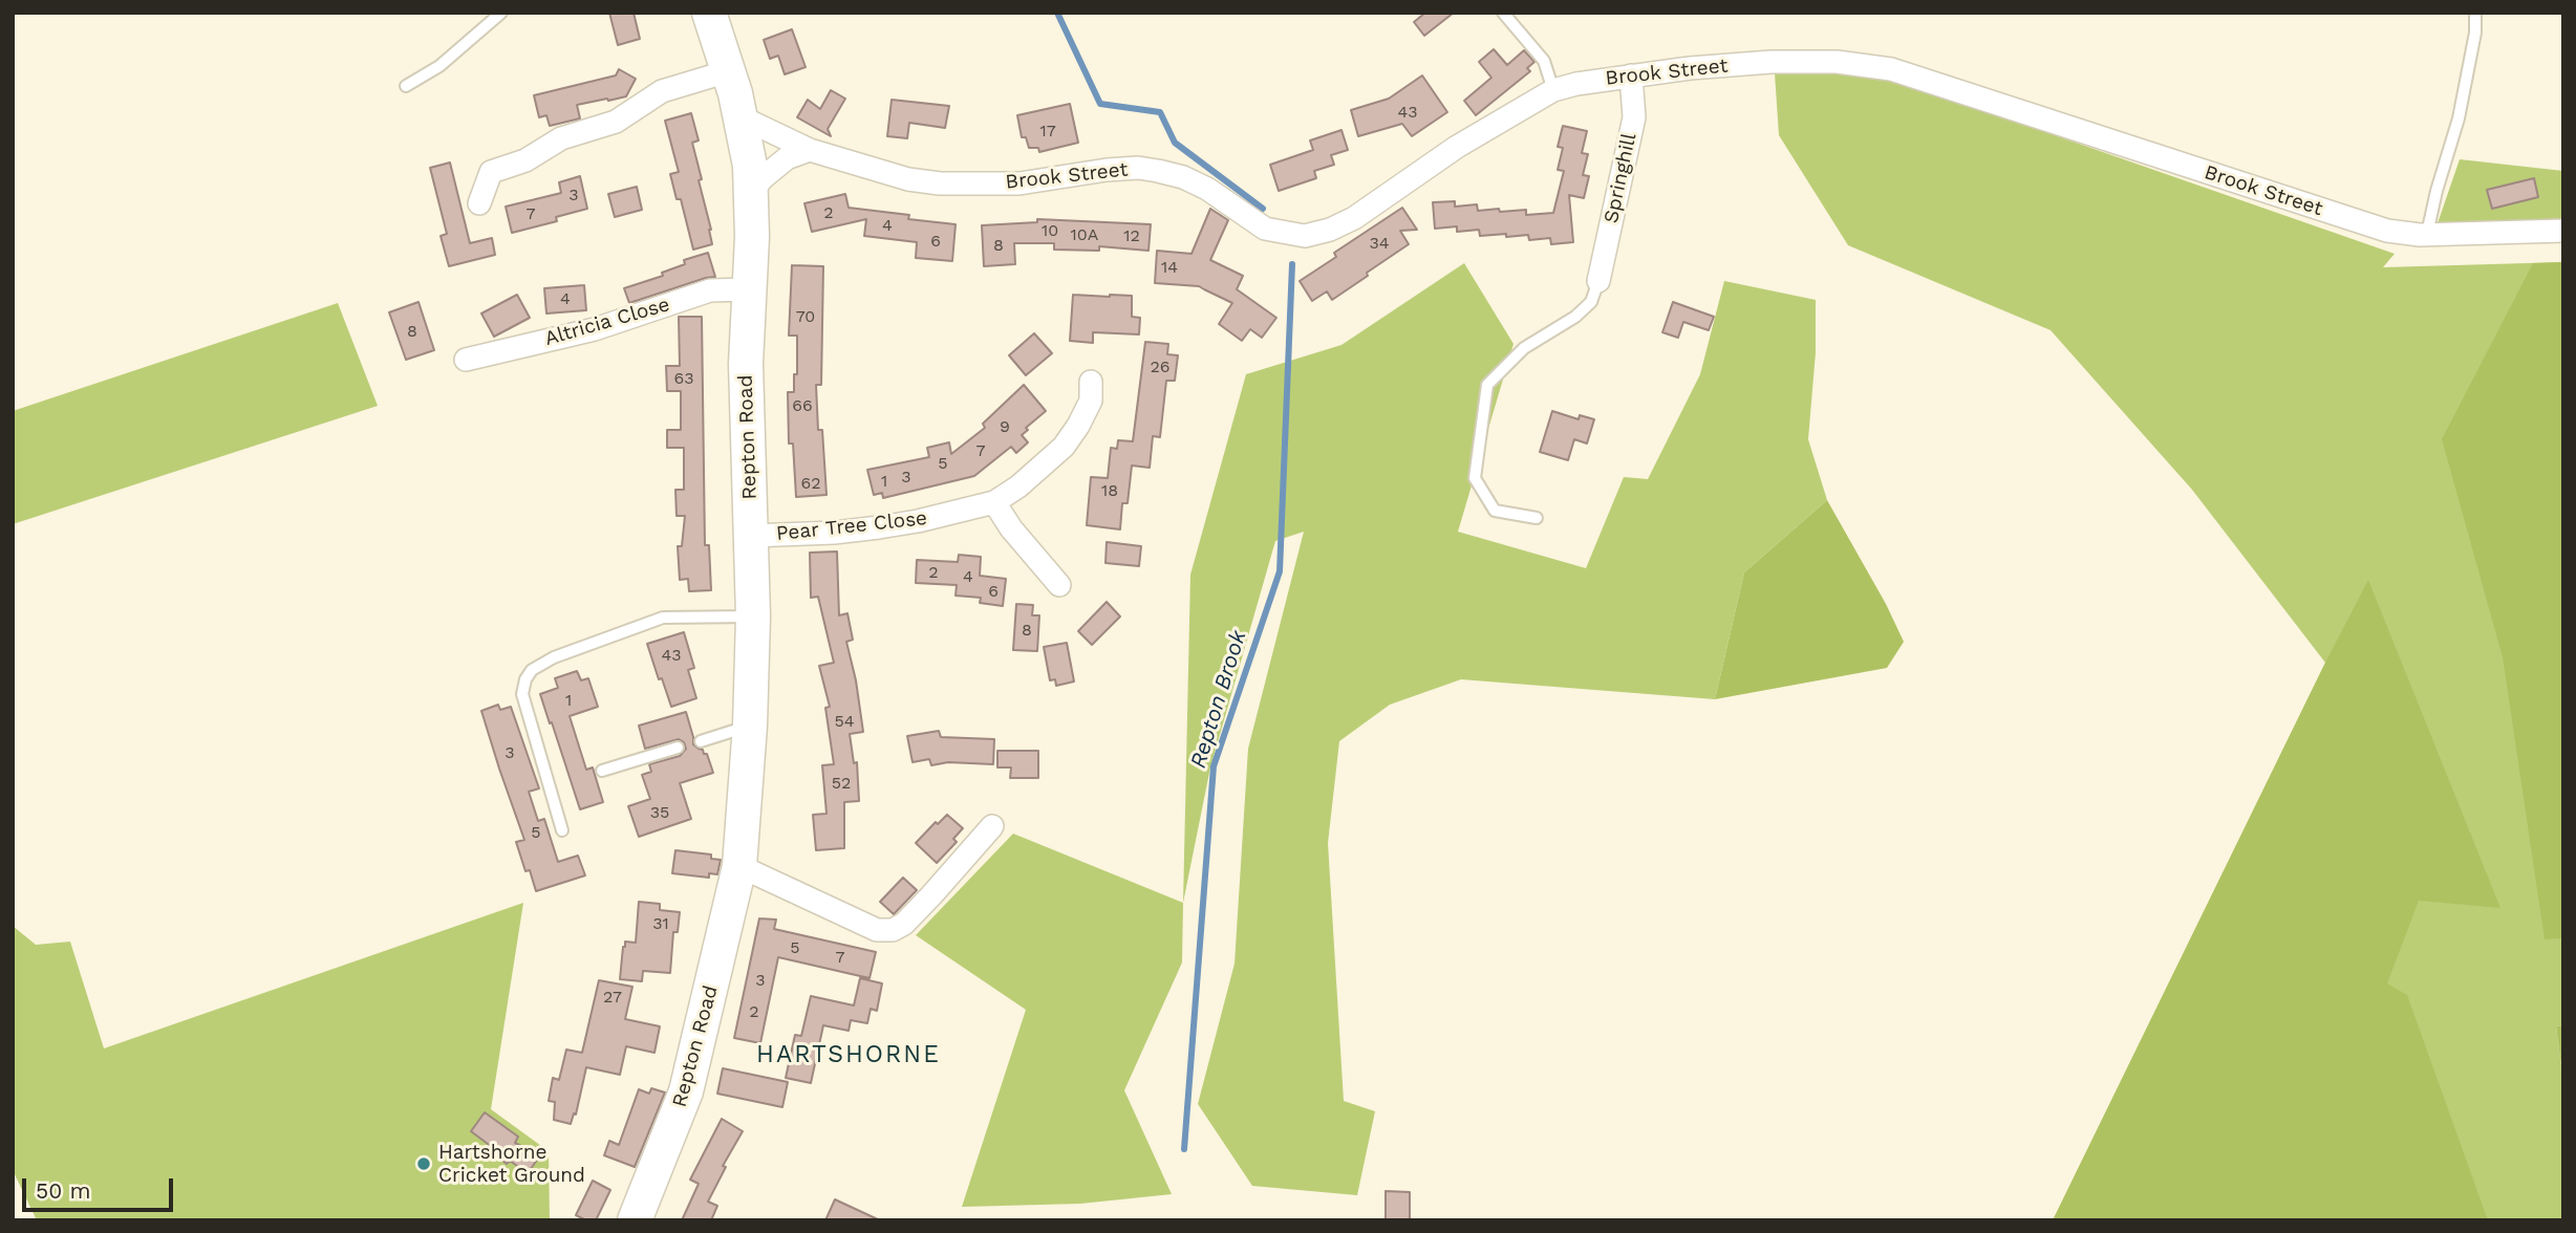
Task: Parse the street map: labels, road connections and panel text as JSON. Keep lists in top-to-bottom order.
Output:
{
  "streets": {
    "street": [
      "Brook Street",
      "Springhill",
      "Altricia Close",
      "Repton Road",
      "Pear Tree Close"
    ]
  },
  "crossings": [
    ["Brook Street", "Springhill"],
    ["Brook Street", "Repton Road"],
    ["Altricia Close", "Repton Road"],
    ["Repton Road", "Pear Tree Close"]
  ],
  "districts": ["HARTSHORNE"],
  "water": ["Repton Brook"],
  "places": ["Hartshorne Cricket Ground"],
  "house_numbers": [
    "43",
    "17",
    "3",
    "2",
    "7",
    "4",
    "10",
    "10A",
    "12",
    "6",
    "34",
    "8",
    "14",
    "4",
    "70",
    "8",
    "26",
    "63",
    "66",
    "9",
    "7",
    "5",
    "3",
    "1",
    "62",
    "18",
    "2",
    "4",
    "6",
    "8",
    "43",
    "1",
    "54",
    "3",
    "52",
    "35",
    "5",
    "31",
    "5",
    "7",
    "3",
    "27",
    "2"
  ],
  "scale_bar": "50 m"
}
